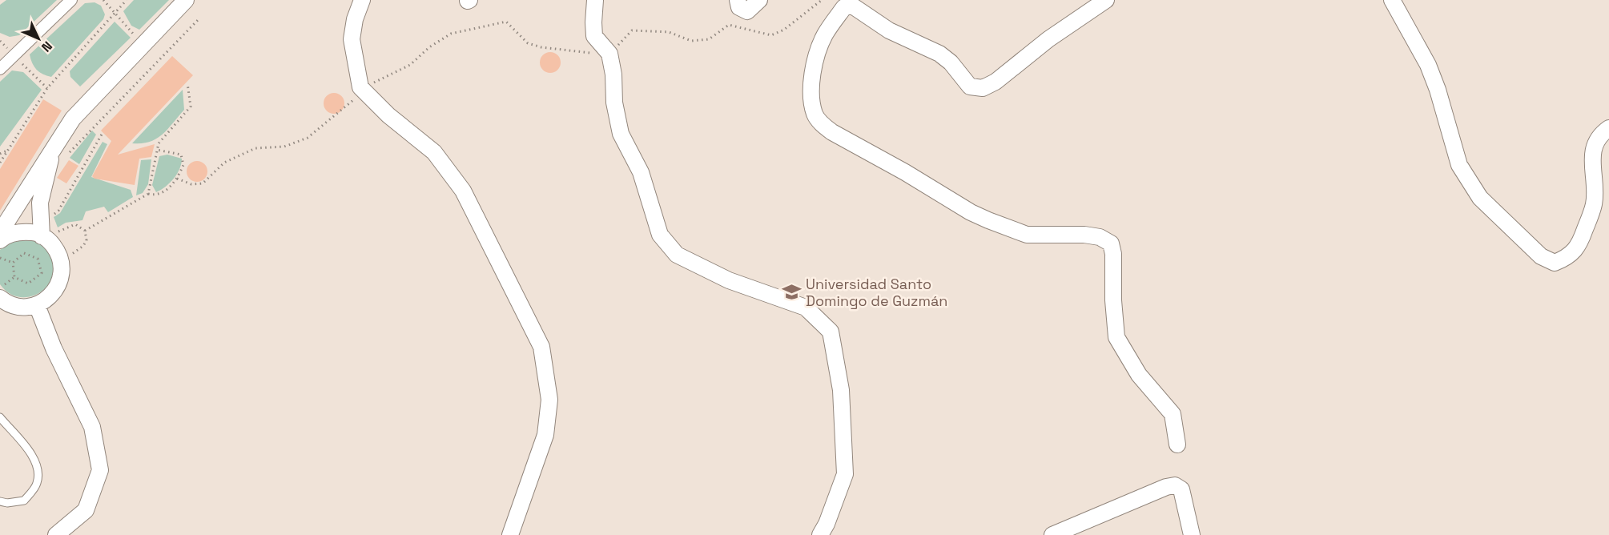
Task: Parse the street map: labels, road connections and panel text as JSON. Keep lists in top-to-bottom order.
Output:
{
  "places": {
    "school or university": ["Universidad Santo Domingo de Guzmán"]
  },
  "north": "bottom right"
}
